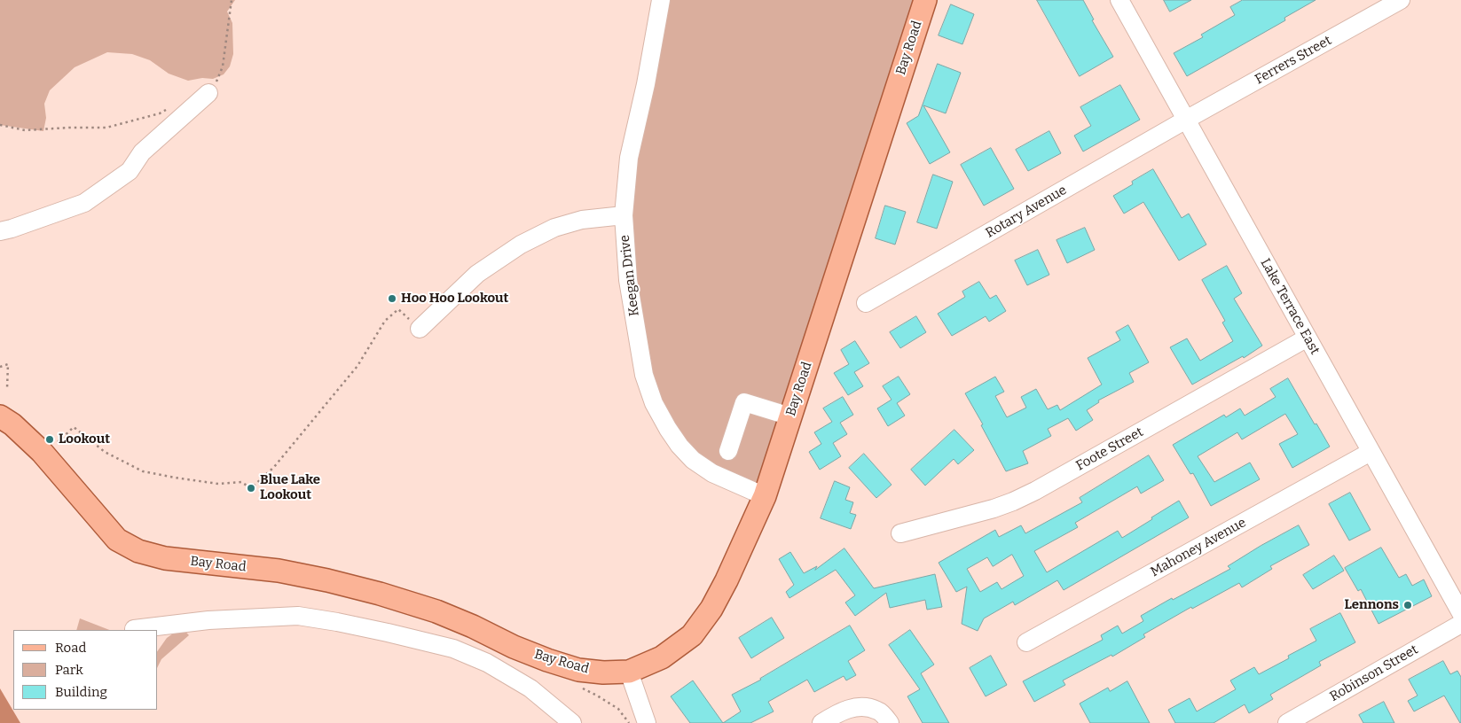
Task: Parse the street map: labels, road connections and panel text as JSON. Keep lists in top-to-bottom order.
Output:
{
  "streets": {
    "main road": ["Bay Road"],
    "street": [
      "Ferrers Street",
      "Rotary Avenue",
      "Keegan Drive",
      "Lake Terrace East",
      "Foote Street",
      "Mahoney Avenue",
      "Robinson Street"
    ]
  },
  "crossings": [
    ["Bay Road", "Keegan Drive"],
    ["Ferrers Street", "Rotary Avenue"],
    ["Ferrers Street", "Lake Terrace East"],
    ["Rotary Avenue", "Lake Terrace East"],
    ["Lake Terrace East", "Foote Street"],
    ["Lake Terrace East", "Mahoney Avenue"],
    ["Lake Terrace East", "Robinson Street"]
  ],
  "places": [
    "Hoo Hoo Lookout",
    "Lookout",
    "Blue Lake Lookout",
    "Lennons"
  ],
  "legend": ["Road", "Park", "Building"]
}
